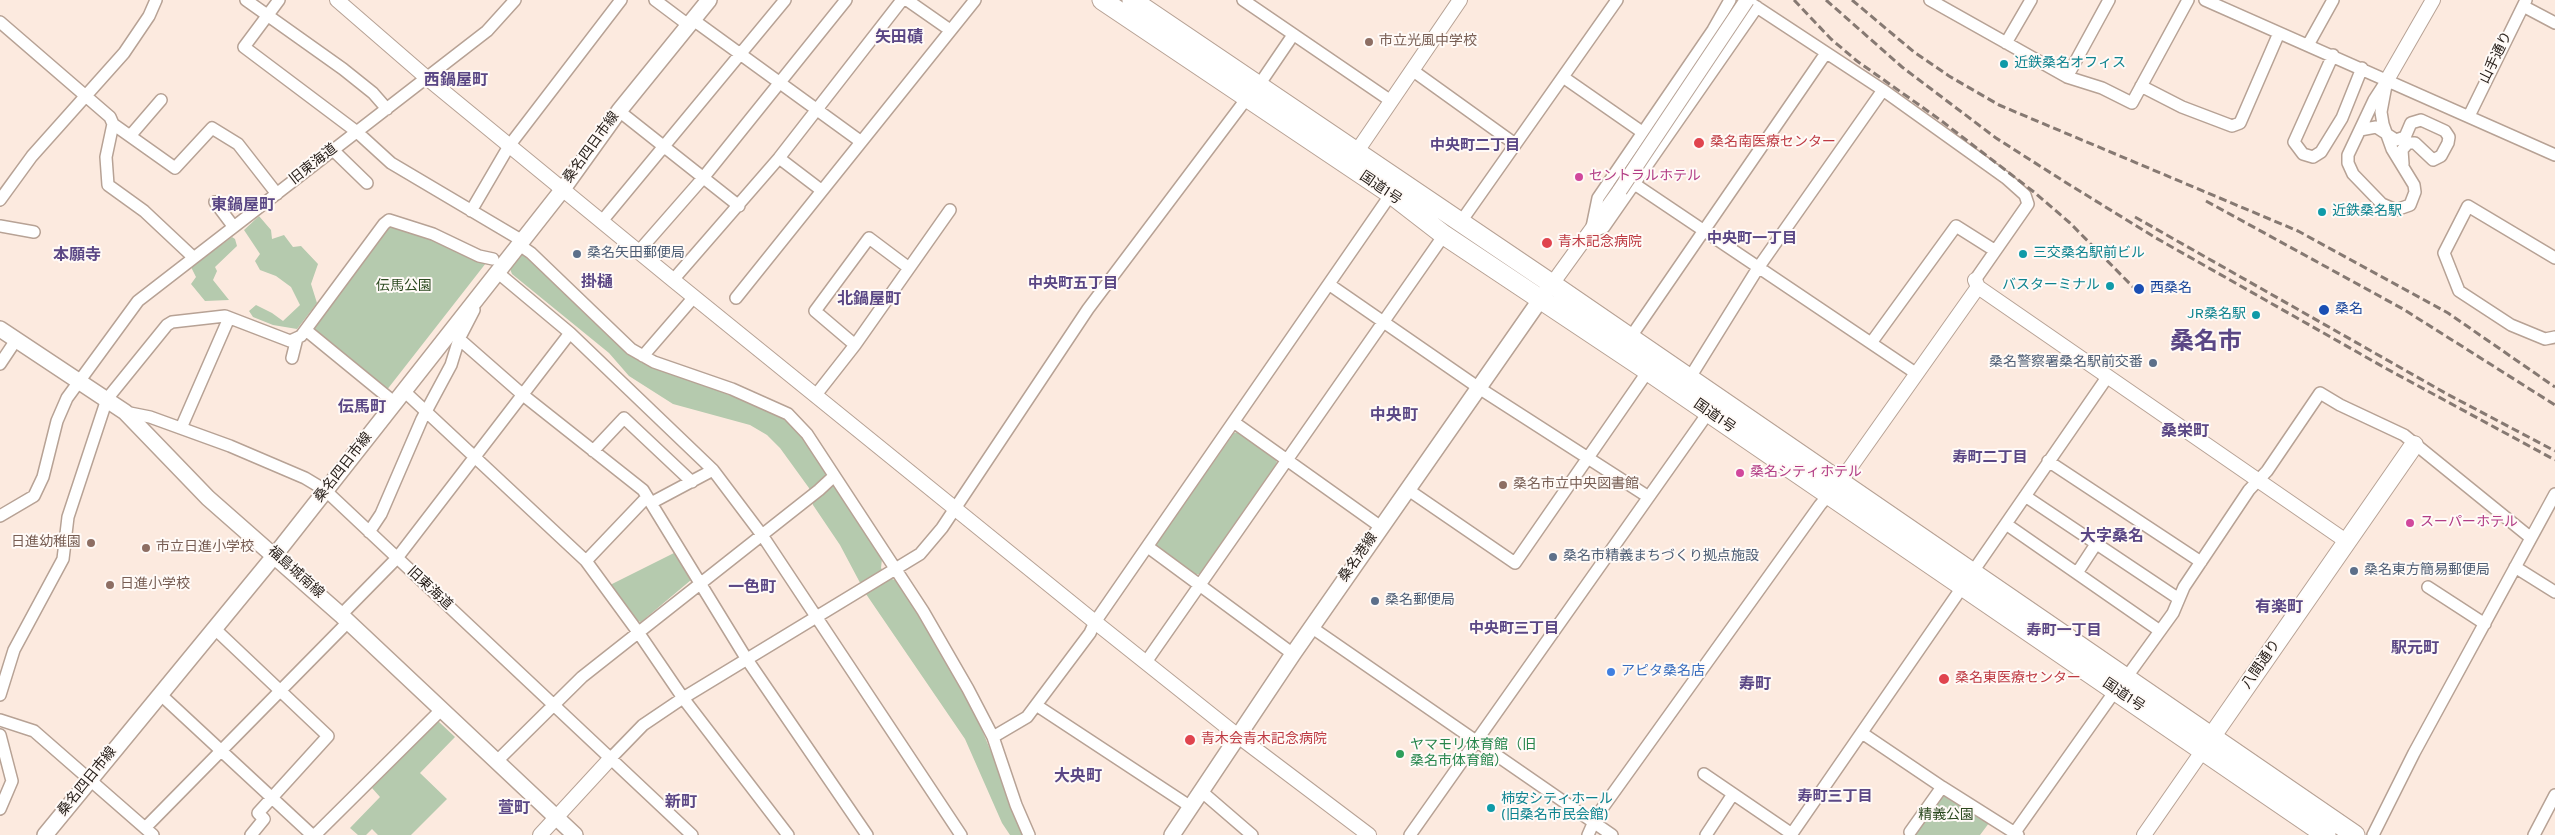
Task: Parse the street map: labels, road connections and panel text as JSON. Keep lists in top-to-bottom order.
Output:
{
  "streets": {
    "highway": ["国道1号"],
    "main road": [
      "桑名四日市線",
      "桑名港線",
      "福島城南線",
      "八間通り"
    ],
    "street": ["山手通り", "旧東海道"]
  },
  "crossings": [
    ["桑名四日市線", "旧東海道"],
    ["桑名四日市線", "福島城南線"],
    ["旧東海道", "福島城南線"],
    ["国道1号", "桑名港線"],
    ["国道1号", "八間通り"]
  ],
  "districts": [
    "矢田磧",
    "西鍋屋町",
    "中央町二丁目",
    "東鍋屋町",
    "中央町一丁目",
    "本願寺",
    "掛樋",
    "中央町五丁目",
    "北鍋屋町",
    "桑名市",
    "伝馬町",
    "中央町",
    "桑栄町",
    "寿町二丁目",
    "大字桑名",
    "一色町",
    "有楽町",
    "中央町三丁目",
    "寿町一丁目",
    "駅元町",
    "寿町",
    "大央町",
    "寿町三丁目",
    "新町",
    "萱町"
  ],
  "parks": ["伝馬公園", "精義公園"],
  "places": [
    "市立光風中学校",
    "近鉄桑名オフィス",
    "桑名南医療センター",
    "セントラルホテル",
    "近鉄桑名駅",
    "青木記念病院",
    "桑名矢田郵便局",
    "三交桑名駅前ビル",
    "バスターミナル",
    "西桑名",
    "桑名",
    "JR桑名駅",
    "桑名警察署桑名駅前交番",
    "桑名シティホテル",
    "桑名市立中央図書館",
    "スーパーホテル",
    "日進幼稚園",
    "市立日進小学校",
    "桑名市精義まちづくり拠点施設",
    "桑名東方簡易郵便局",
    "日進小学校",
    "桑名郵便局",
    "アピタ桑名店",
    "桑名東医療センター",
    "青木会青木記念病院",
    "ヤマモリ体育館（旧 桑名市体育館）",
    "柿安シティホール (旧桑名市民会館)"
  ]
}
